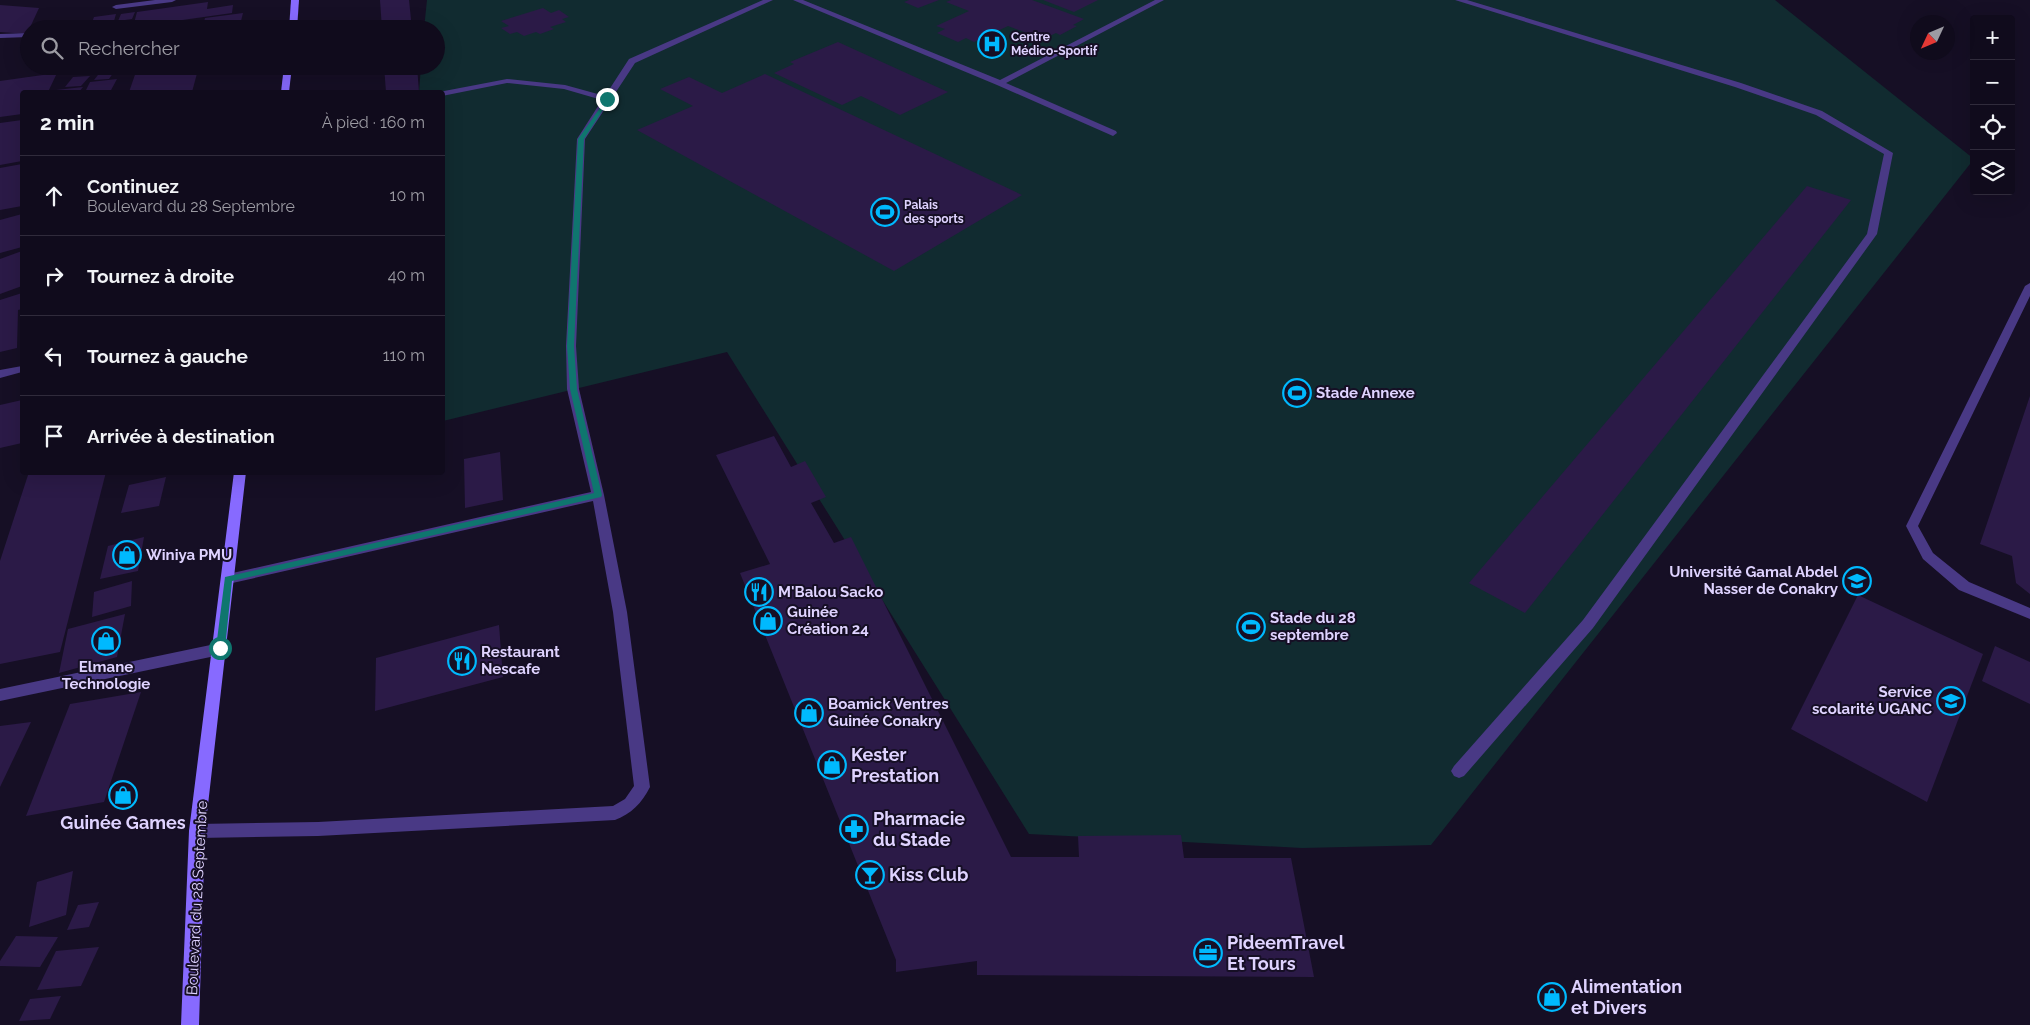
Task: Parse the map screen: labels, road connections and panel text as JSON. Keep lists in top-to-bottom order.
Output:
{
  "streets": {
    "main road": ["Boulevard du 28 Septembre"]
  },
  "places": {
    "hospital": ["Centre Médico-Sportif"],
    "sports": ["Palais des sports", "Stade Annexe", "Stade du 28 septembre"],
    "shop": [
      "Winiya PMU",
      "Guinée Création 24",
      "Elmane Technologie",
      "Boamick Ventres Guinée Conakry",
      "Kester Prestation",
      "Guinée Games",
      "Alimentation et Divers"
    ],
    "school or university": ["Université Gamal Abdel Nasser de Conakry", "Service scolarité UGANC"],
    "restaurant": ["M'Balou Sacko", "Restaurant Nescafe"],
    "pharmacy": ["Pharmacie du Stade"],
    "bar": ["Kiss Club"],
    "office": ["PideemTravel Et Tours"]
  },
  "north": "bottom left",
  "page": {
    "map_buttons": ["+", "−"],
    "search": "Rechercher",
    "heading": ["2 min", "À pied · 160 m"],
    "list": [
      ["Continuez", "Boulevard du 28 Septembre", "10 m"],
      ["Tournez à droite", "40 m"],
      ["Tournez à gauche", "110 m"],
      "Arrivée à destination"
    ]
  }
}
